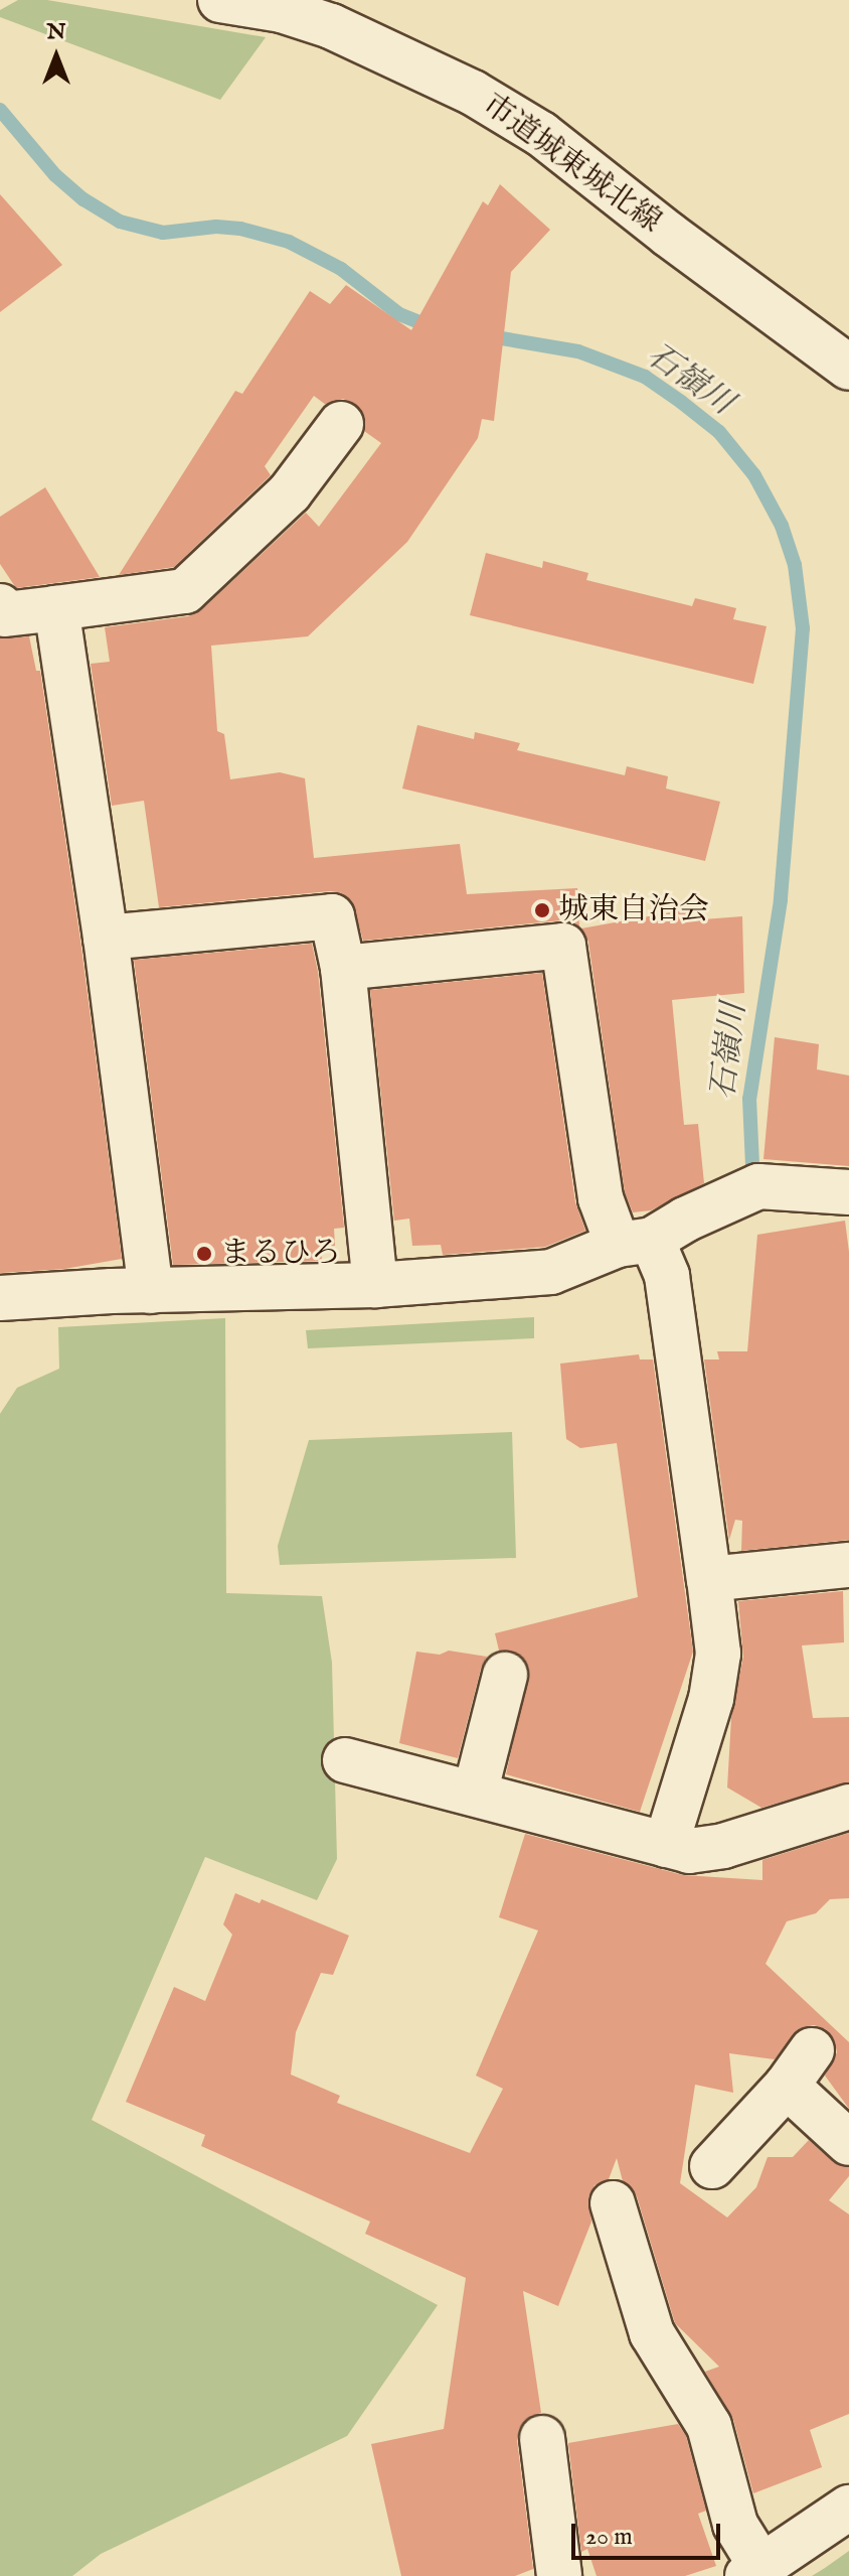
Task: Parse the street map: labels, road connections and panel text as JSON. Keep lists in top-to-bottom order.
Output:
{
  "streets": {
    "street": ["市道城東城北線"]
  },
  "water": ["石嶺川"],
  "places": ["城東自治会", "まるひろ"],
  "scale_bar": "20 m",
  "north": "top"
}
